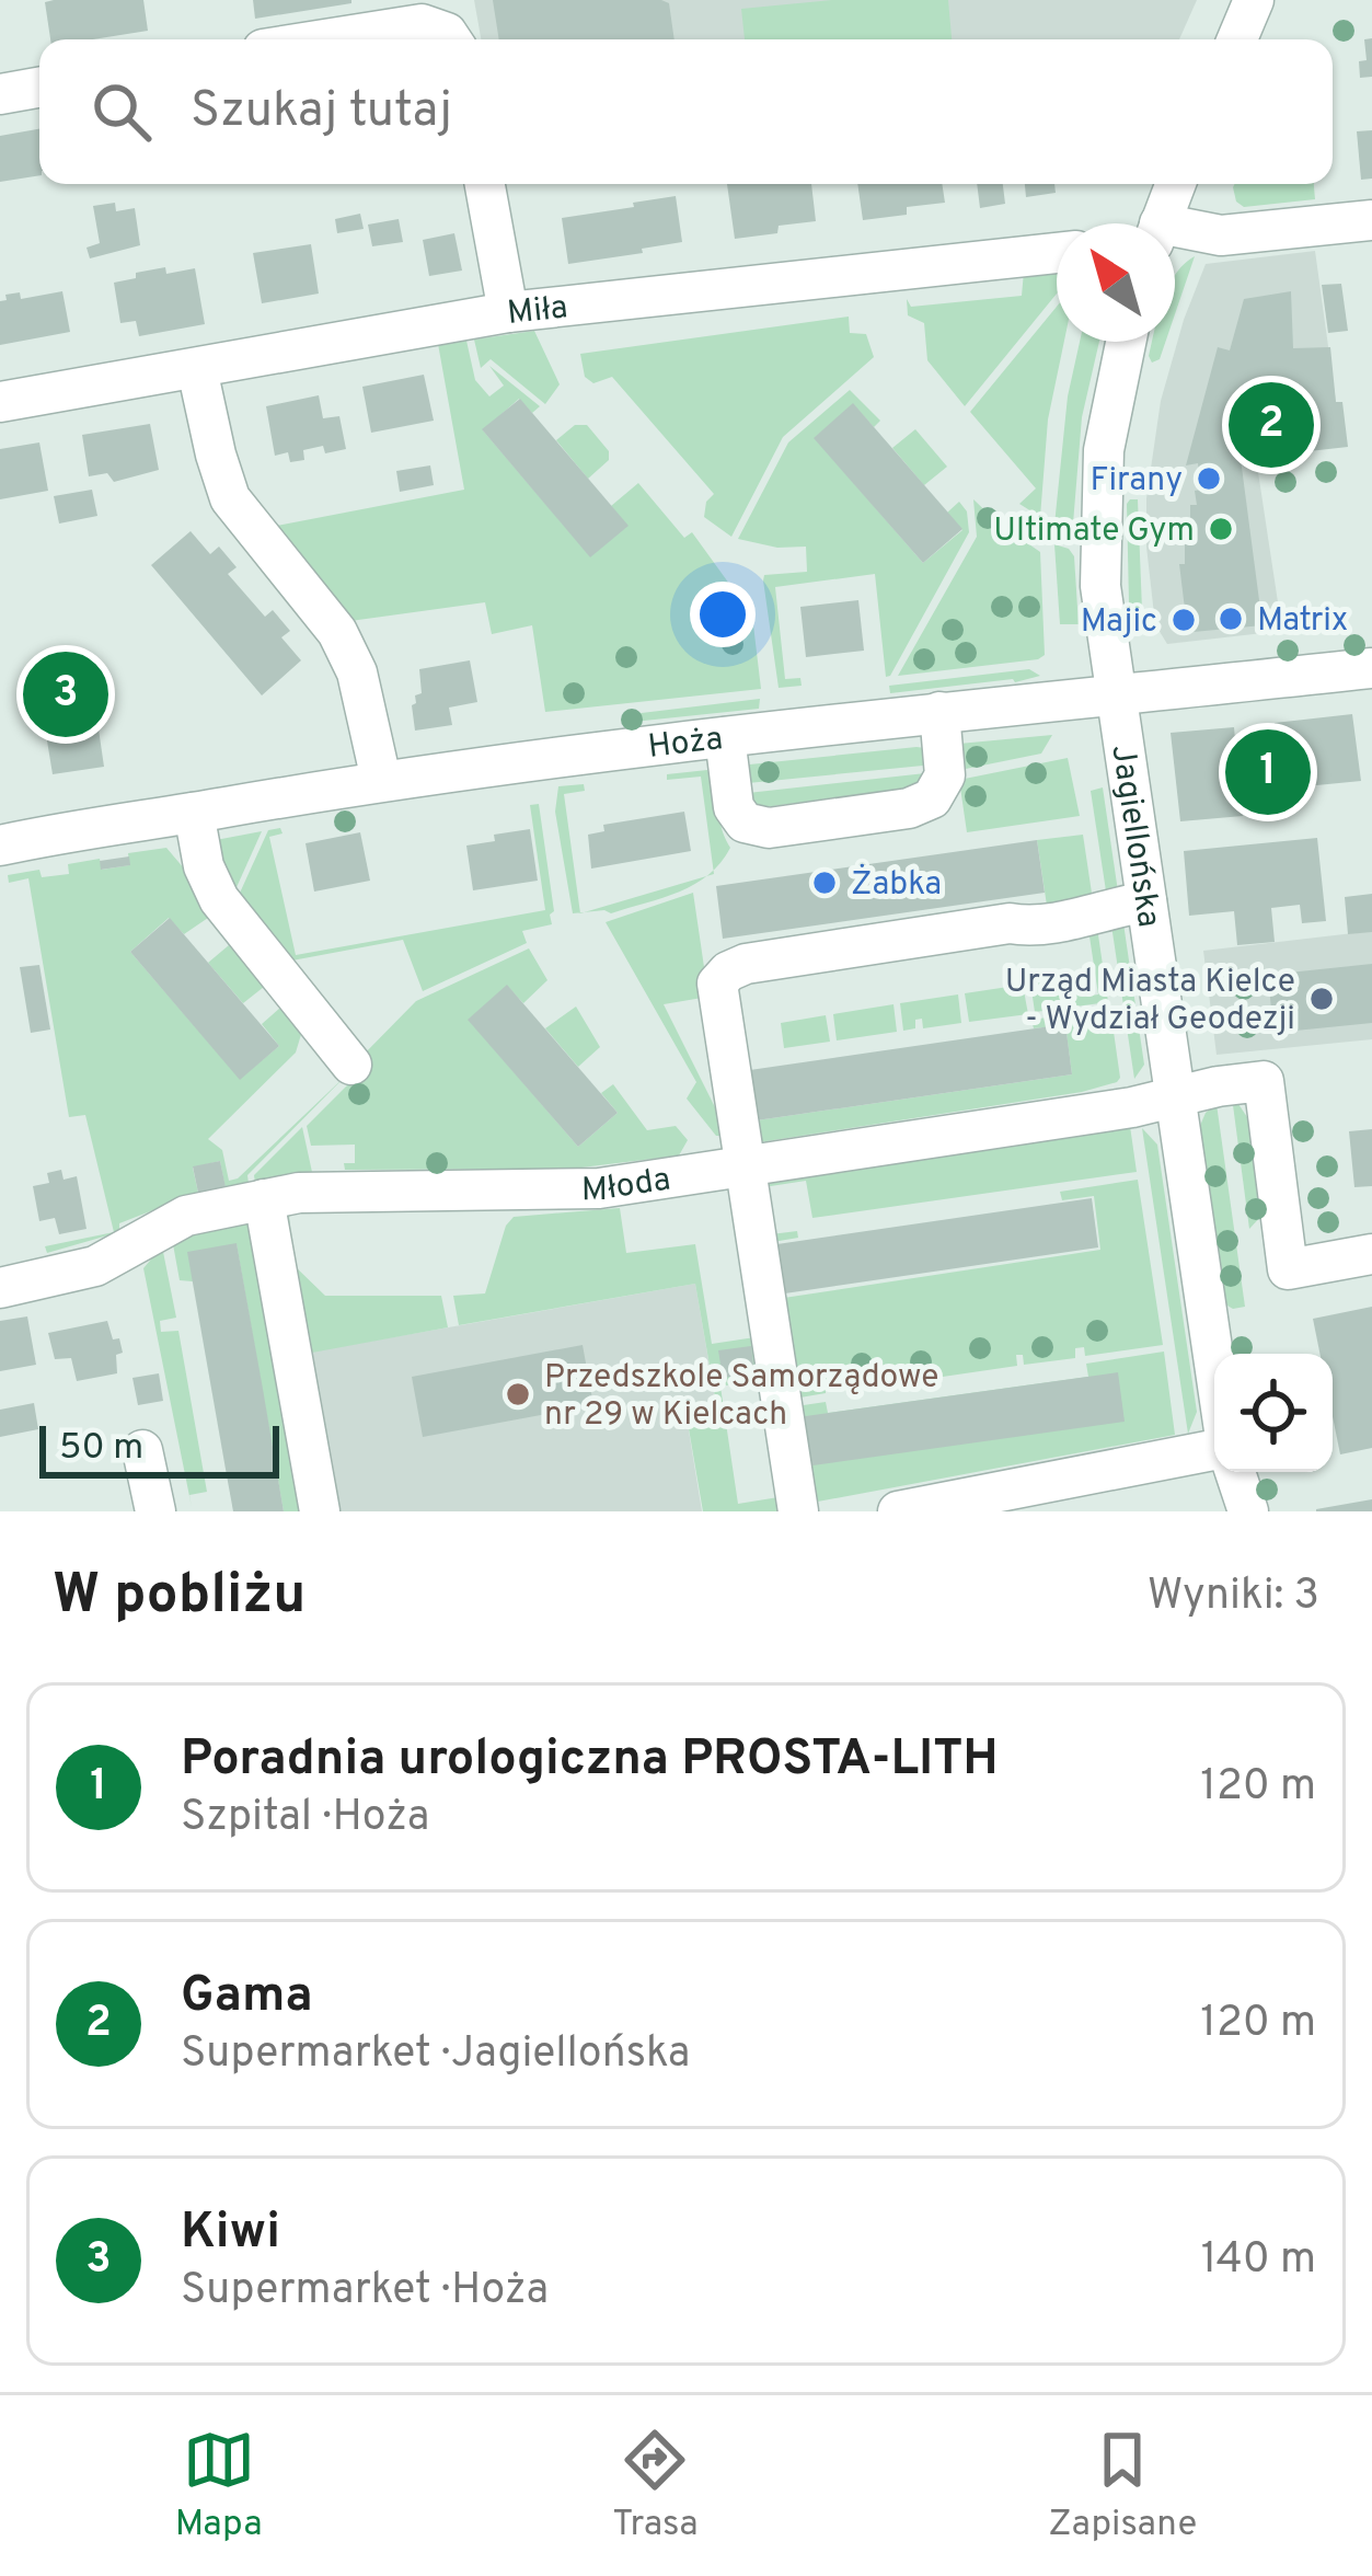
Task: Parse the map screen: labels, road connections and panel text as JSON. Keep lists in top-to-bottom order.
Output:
{
  "streets": {
    "street": [
      "Miła",
      "Hoża",
      "Jagiellońska",
      "Młoda"
    ]
  },
  "crossings": [
    ["Hoża", "Jagiellońska"],
    ["Jagiellońska", "Młoda"]
  ],
  "places": [
    "Firany",
    "Ultimate Gym",
    "Matrix",
    "Majic",
    "Żabka",
    "Urząd Miasta Kielce - Wydział Geodezji",
    "Przedszkole Samorządowe nr 29 w Kielcach"
  ],
  "scale_bar": "50 m",
  "north": "top left",
  "page": {
    "search": "Szukaj tutaj",
    "pins": ["2", "3", "1"],
    "scale": "50 m",
    "heading": ["W pobliżu", "Wyniki: 3"],
    "list": [
      {
        "mark": "1",
        "name": "Poradnia urologiczna PROSTA-LITH",
        "note": "Szpital · Hoża",
        "value": "120 m"
      },
      {
        "mark": "2",
        "name": "Gama",
        "note": "Supermarket · Jagiellońska",
        "value": "120 m"
      },
      {
        "mark": "3",
        "name": "Kiwi",
        "note": "Supermarket · Hoża",
        "value": "140 m"
      }
    ],
    "nav": ["Mapa", "Trasa", "Zapisane"]
  }
}
